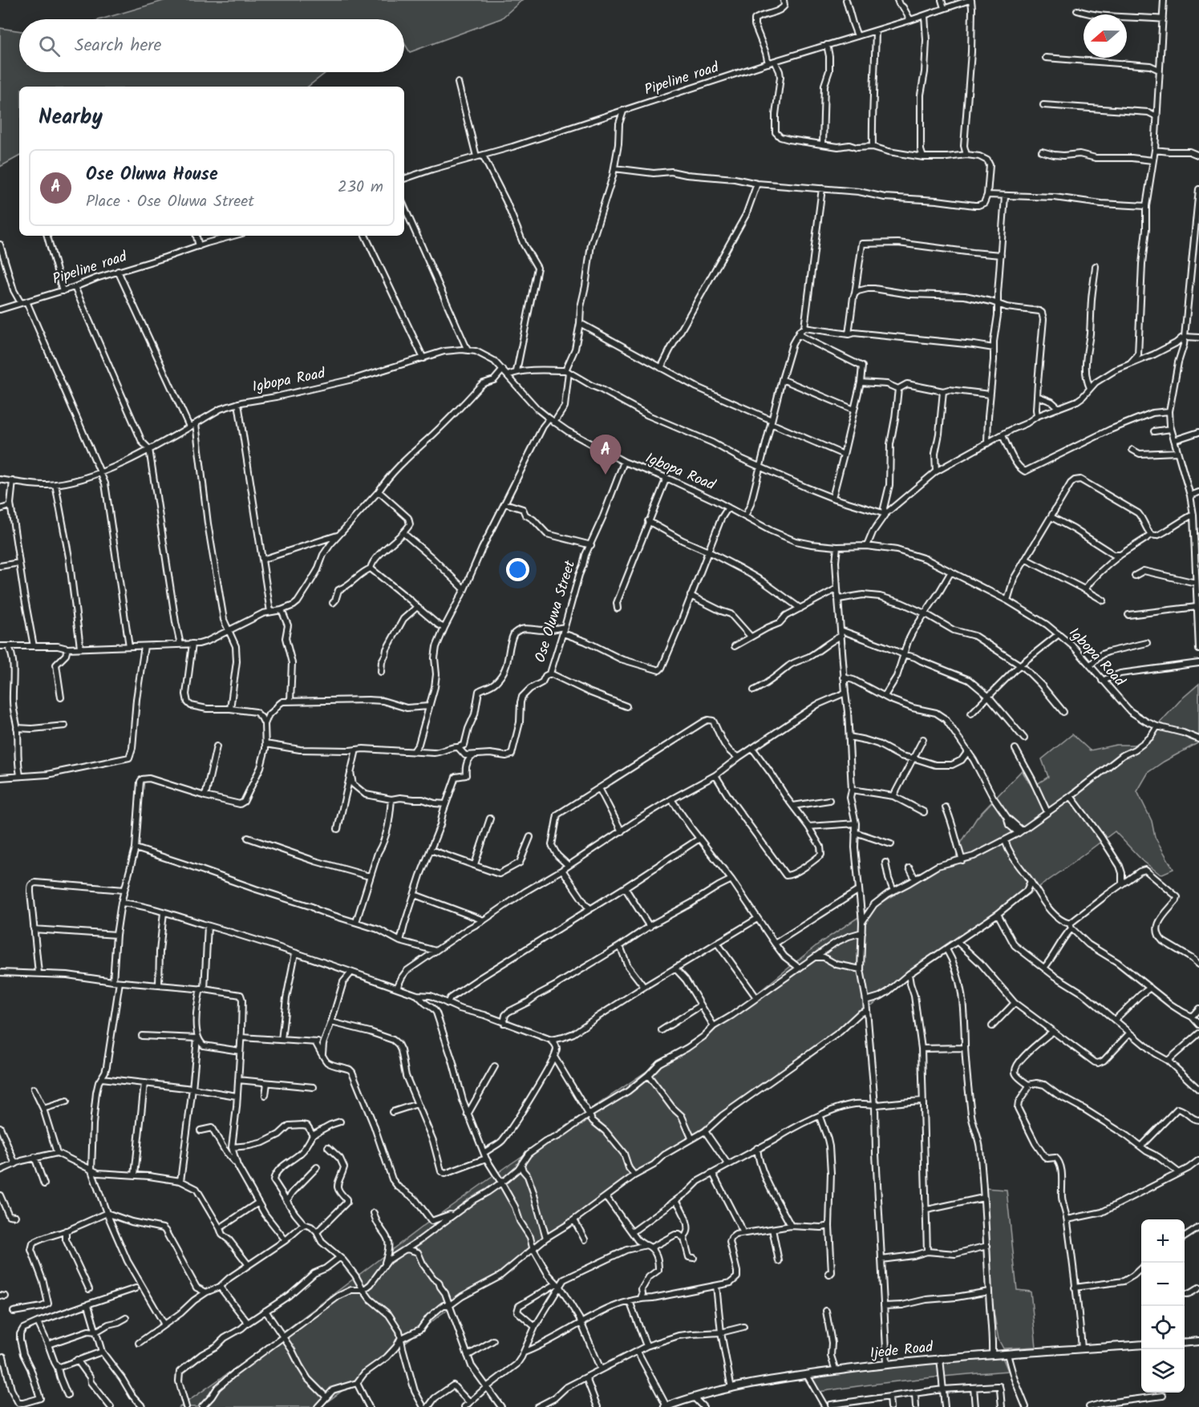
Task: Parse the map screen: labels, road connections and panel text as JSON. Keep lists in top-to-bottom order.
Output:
{
  "streets": {
    "main road": ["Ijede Road"],
    "street": ["Pipeline road", "Igbopa Road", "Ose Oluwa Street"]
  },
  "crossings": [
    ["Igbopa Road", "Ose Oluwa Street"]
  ],
  "north": "left",
  "page": {
    "search": "Search here",
    "heading": "Nearby",
    "list": [
      {
        "mark": "A",
        "name": "Ose Oluwa House",
        "note": "Place · Ose Oluwa Street",
        "value": "230 m"
      }
    ],
    "pins": "A",
    "map_buttons": ["+", "−"]
  }
}
